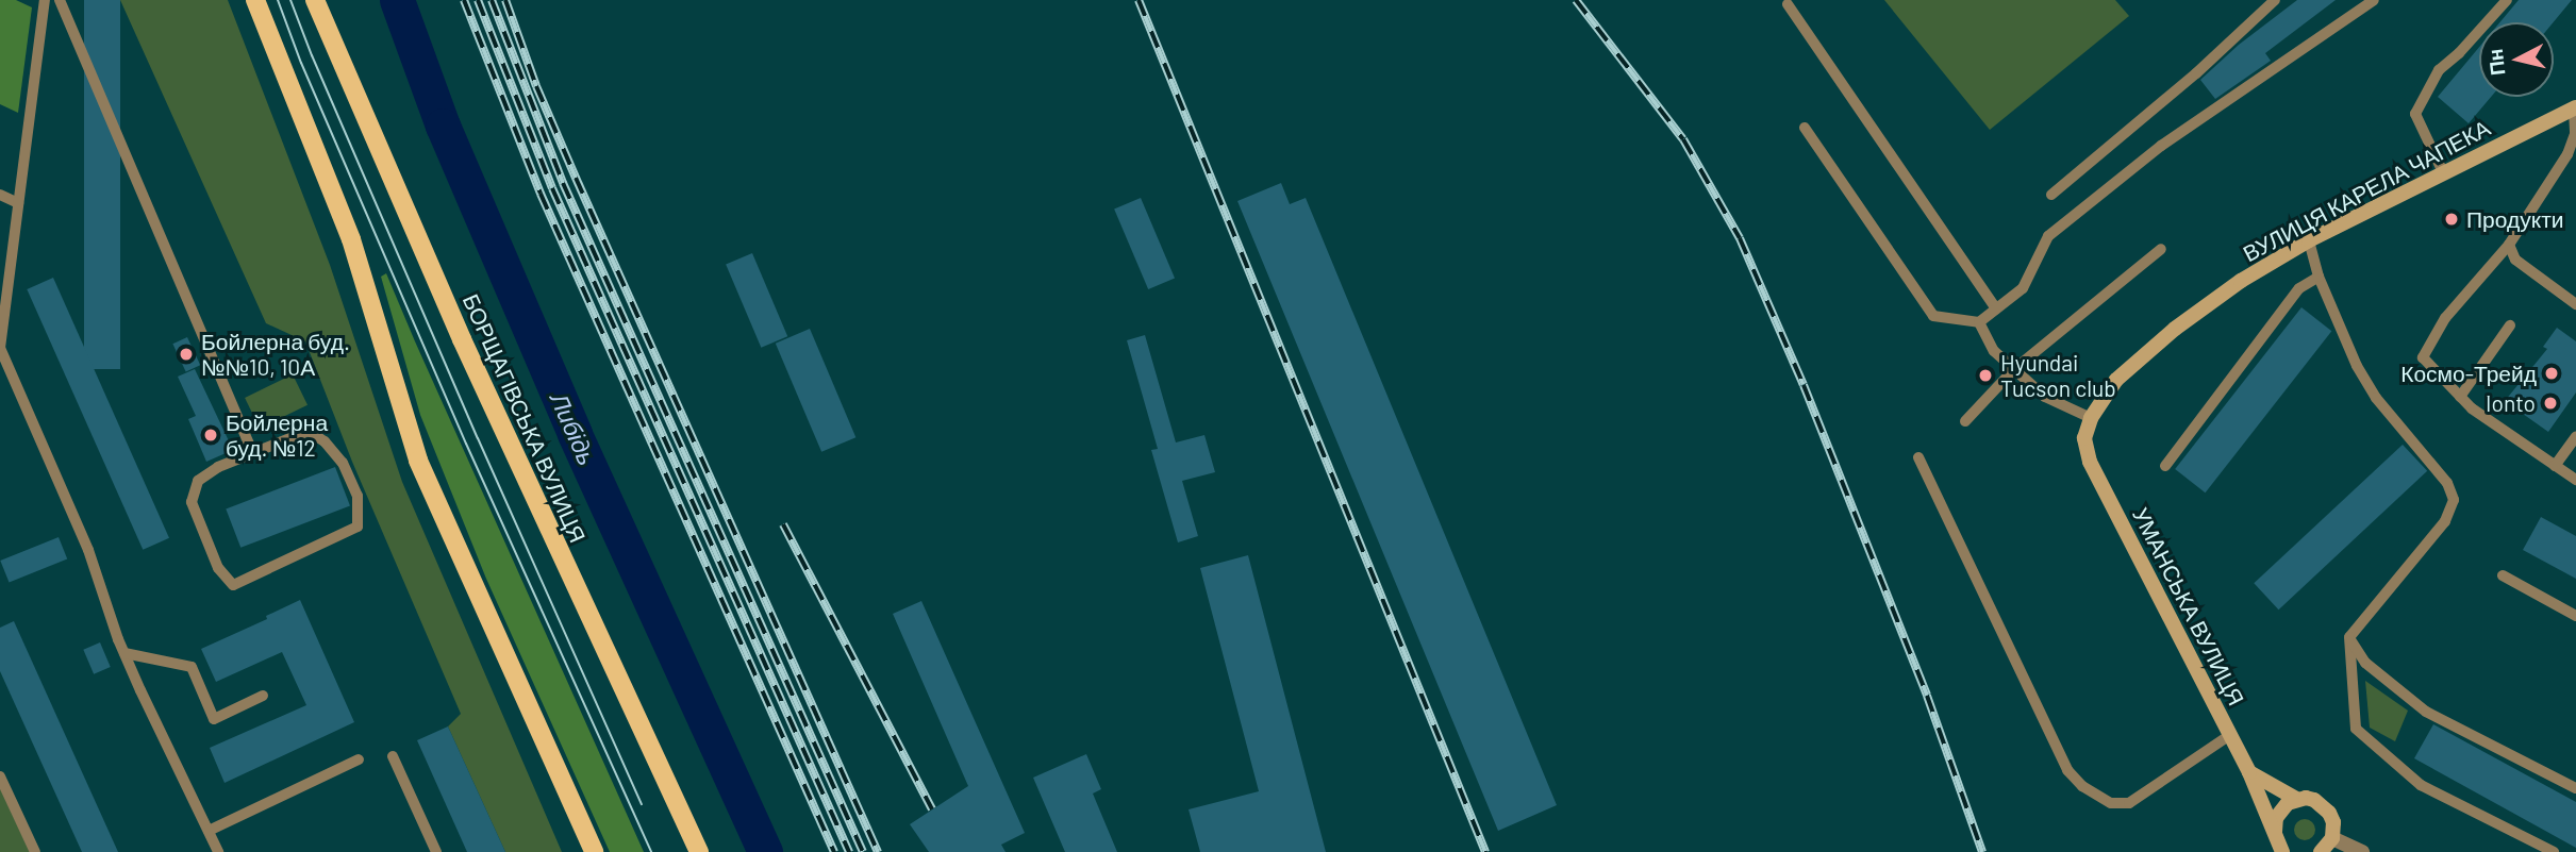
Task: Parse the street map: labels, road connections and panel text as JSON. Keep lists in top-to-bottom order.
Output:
{
  "streets": {
    "main road": ["БОРЩАГІВСЬКА ВУЛИЦЯ"],
    "street": ["ВУЛИЦЯ КАРЕЛА ЧАПЕКА", "УМАНСЬКА ВУЛИЦЯ"]
  },
  "crossings": [
    ["ВУЛИЦЯ КАРЕЛА ЧАПЕКА", "УМАНСЬКА ВУЛИЦЯ"]
  ],
  "water": ["Либідь"],
  "places": [
    "Продукти",
    "Бойлерна буд. №№10, 10А",
    "Космо-Трейд",
    "Hyundai Tucson club",
    "Ionto",
    "Бойлерна буд. №12"
  ],
  "north": "left"
}
